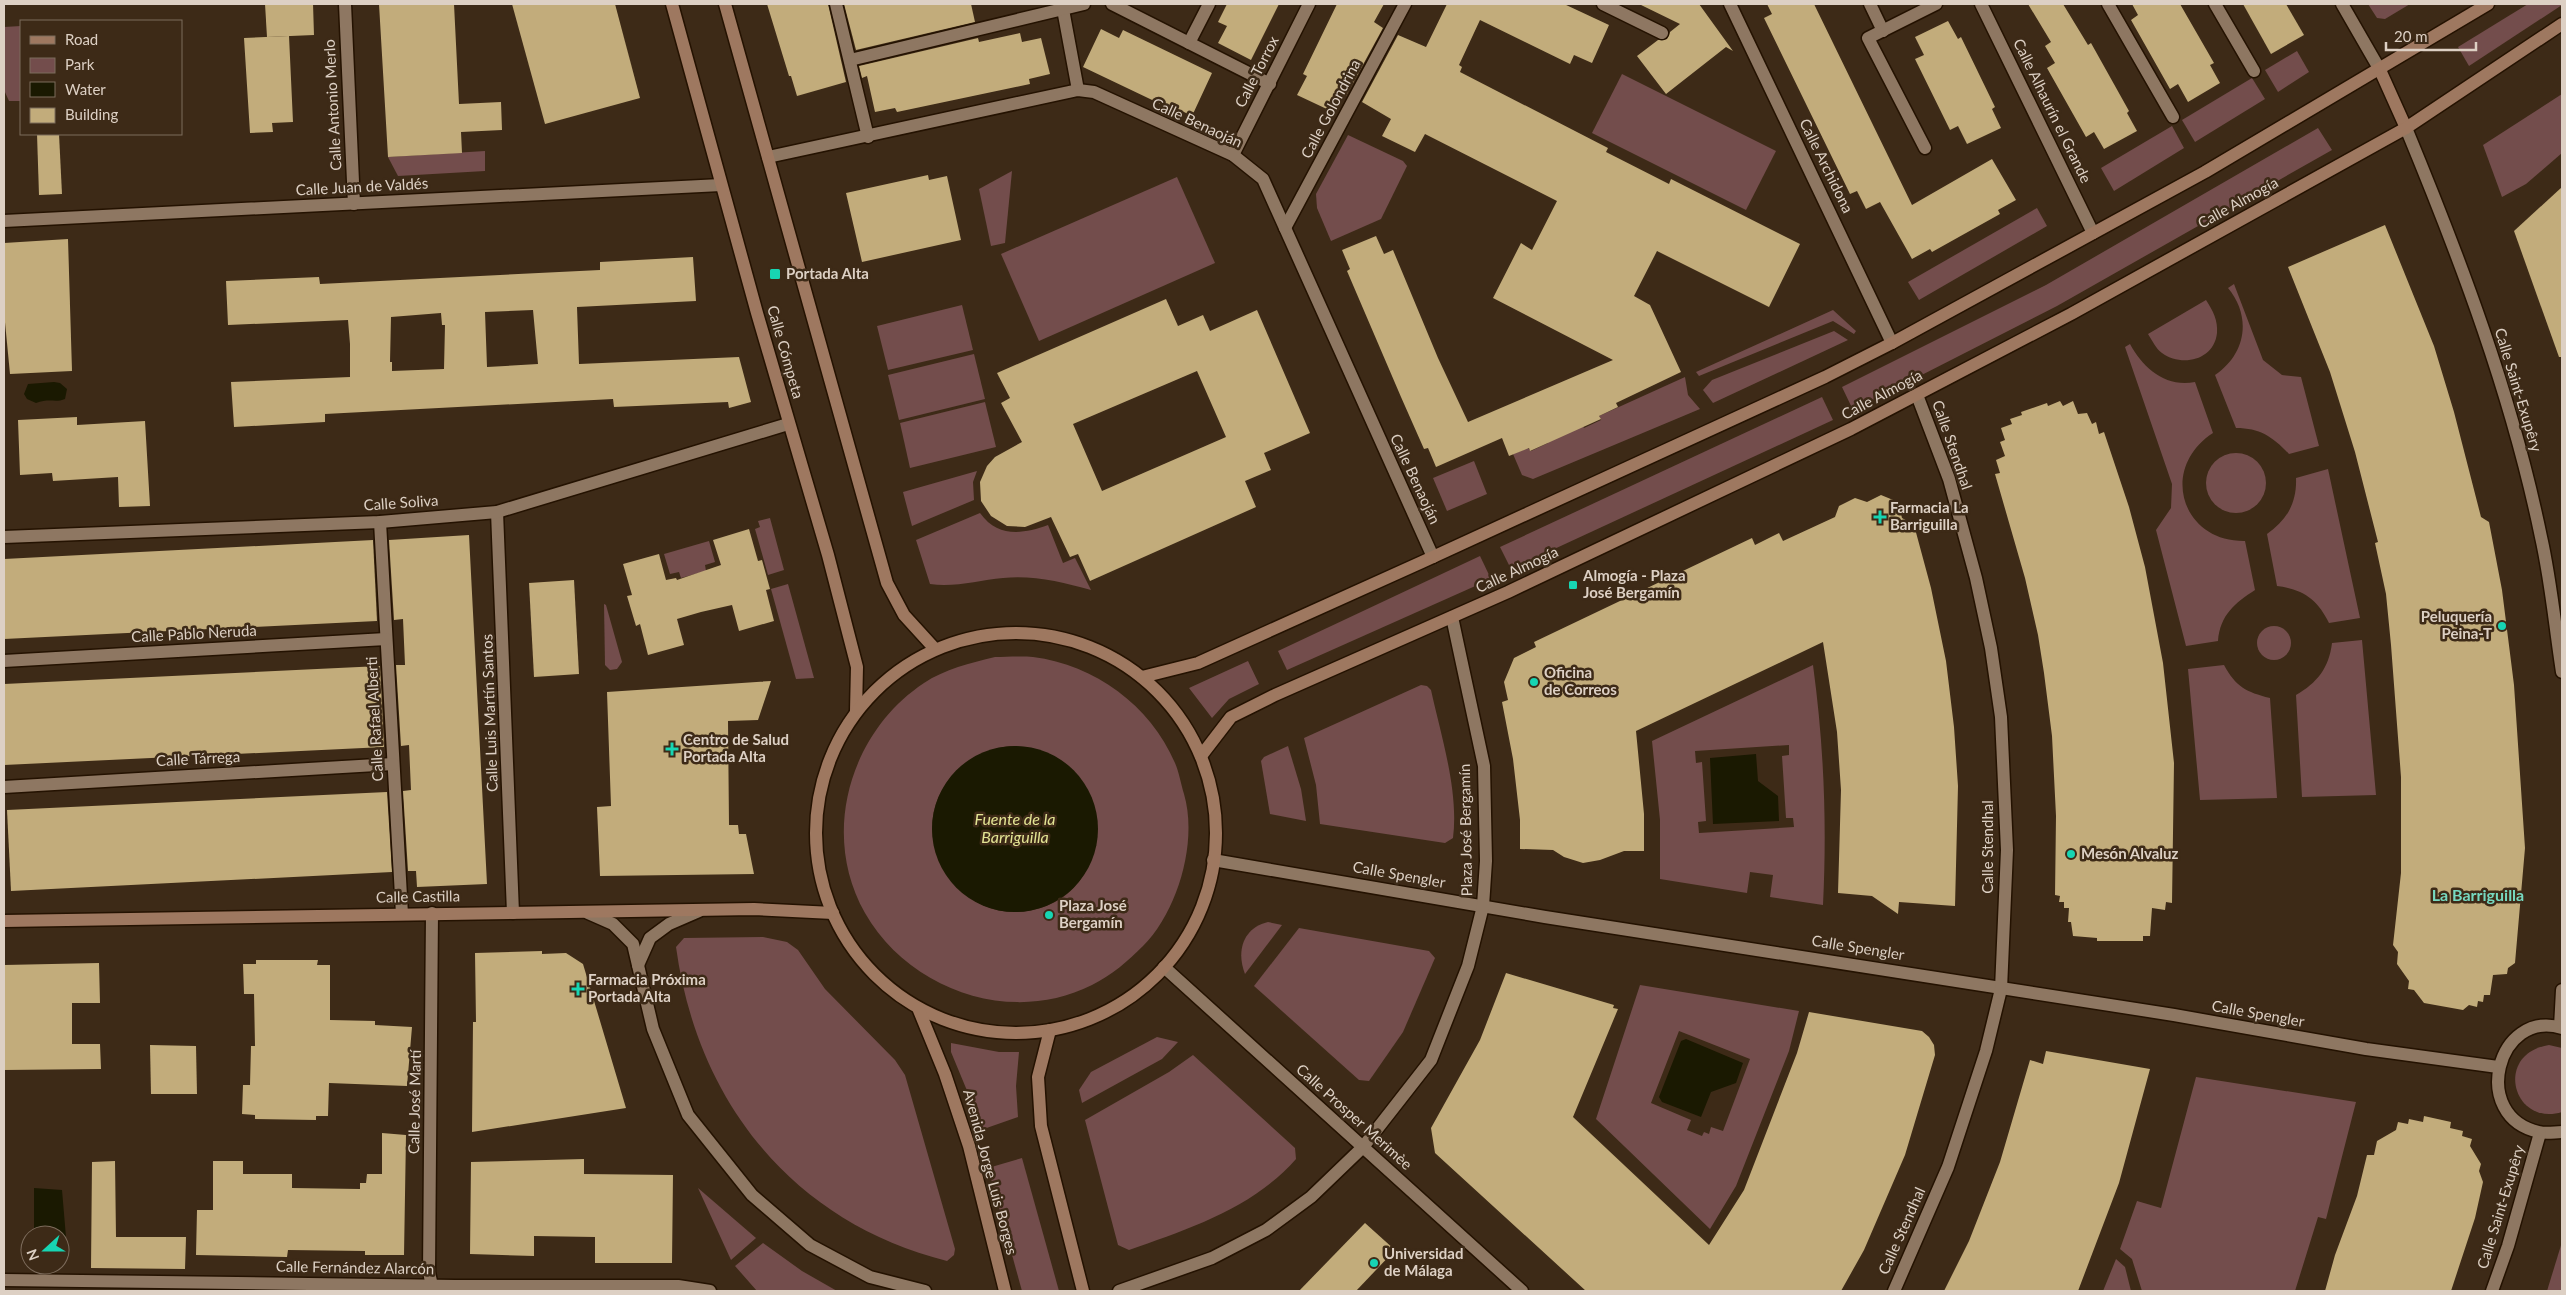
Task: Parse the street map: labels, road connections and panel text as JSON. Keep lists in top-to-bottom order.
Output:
{
  "streets": {
    "main road": [
      "Calle Almogía",
      "Calle Cómpeta",
      "Calle Castilla",
      "Avenida Jorge Luis Borges"
    ],
    "street": [
      "Calle Torrox",
      "Calle Antonio Merlo",
      "Calle Golondrina",
      "Calle Alhaurín el Grande",
      "Calle Benaoján",
      "Calle Archidona",
      "Calle Juan de Valdés",
      "Calle Saint-Exupêry",
      "Calle Stendhal",
      "Calle Soliva",
      "Calle Pablo Neruda",
      "Calle Luis Martín Santos",
      "Calle Rafael Alberti",
      "Calle Tárrega",
      "Plaza José Bergamín",
      "Calle Spengler",
      "Calle José Martí",
      "Calle Prosper Merimèe",
      "Calle Fernández Alarcón"
    ]
  },
  "crossings": [
    ["Calle Torrox", "Calle Benaoján"],
    ["Calle Antonio Merlo", "Calle Juan de Valdés"],
    ["Calle Golondrina", "Calle Benaoján"],
    ["Calle Juan de Valdés", "Calle Cómpeta"],
    ["Calle Almogía", "Calle Saint-Exupêry"],
    ["Calle Almogía", "Calle Stendhal"],
    ["Calle Almogía", "Plaza José Bergamín"],
    ["Calle Cómpeta", "Calle Soliva"],
    ["Calle Stendhal", "Calle Spengler"],
    ["Calle Soliva", "Calle Luis Martín Santos"],
    ["Calle Soliva", "Calle Rafael Alberti"],
    ["Calle Pablo Neruda", "Calle Rafael Alberti"],
    ["Calle Luis Martín Santos", "Calle Castilla"],
    ["Calle Rafael Alberti", "Calle Tárrega"],
    ["Calle Rafael Alberti", "Calle Castilla"],
    ["Plaza José Bergamín", "Calle Spengler"],
    ["Plaza José Bergamín", "Calle Prosper Merimèe"],
    ["Calle Castilla", "Calle José Martí"],
    ["Calle José Martí", "Calle Fernández Alarcón"]
  ],
  "districts": ["La Barriguilla"],
  "water": ["Fuente de la Barriguilla"],
  "places": {
    "transit": ["Portada Alta", "Almogía - Plaza José Bergamín"],
    "health": ["Farmacia La Barriguilla", "Centro de Salud Portada Alta", "Farmacia Próxima Portada Alta"],
    "other": [
      "Peluquería Peina-T",
      "Oficina de Correos",
      "Mesón Alvaluz",
      "Plaza José Bergamín",
      "Universidad de Málaga"
    ]
  },
  "legend": [
    "Road",
    "Park",
    "Water",
    "Building"
  ],
  "scale_bar": "20 m",
  "north": "left"
}
